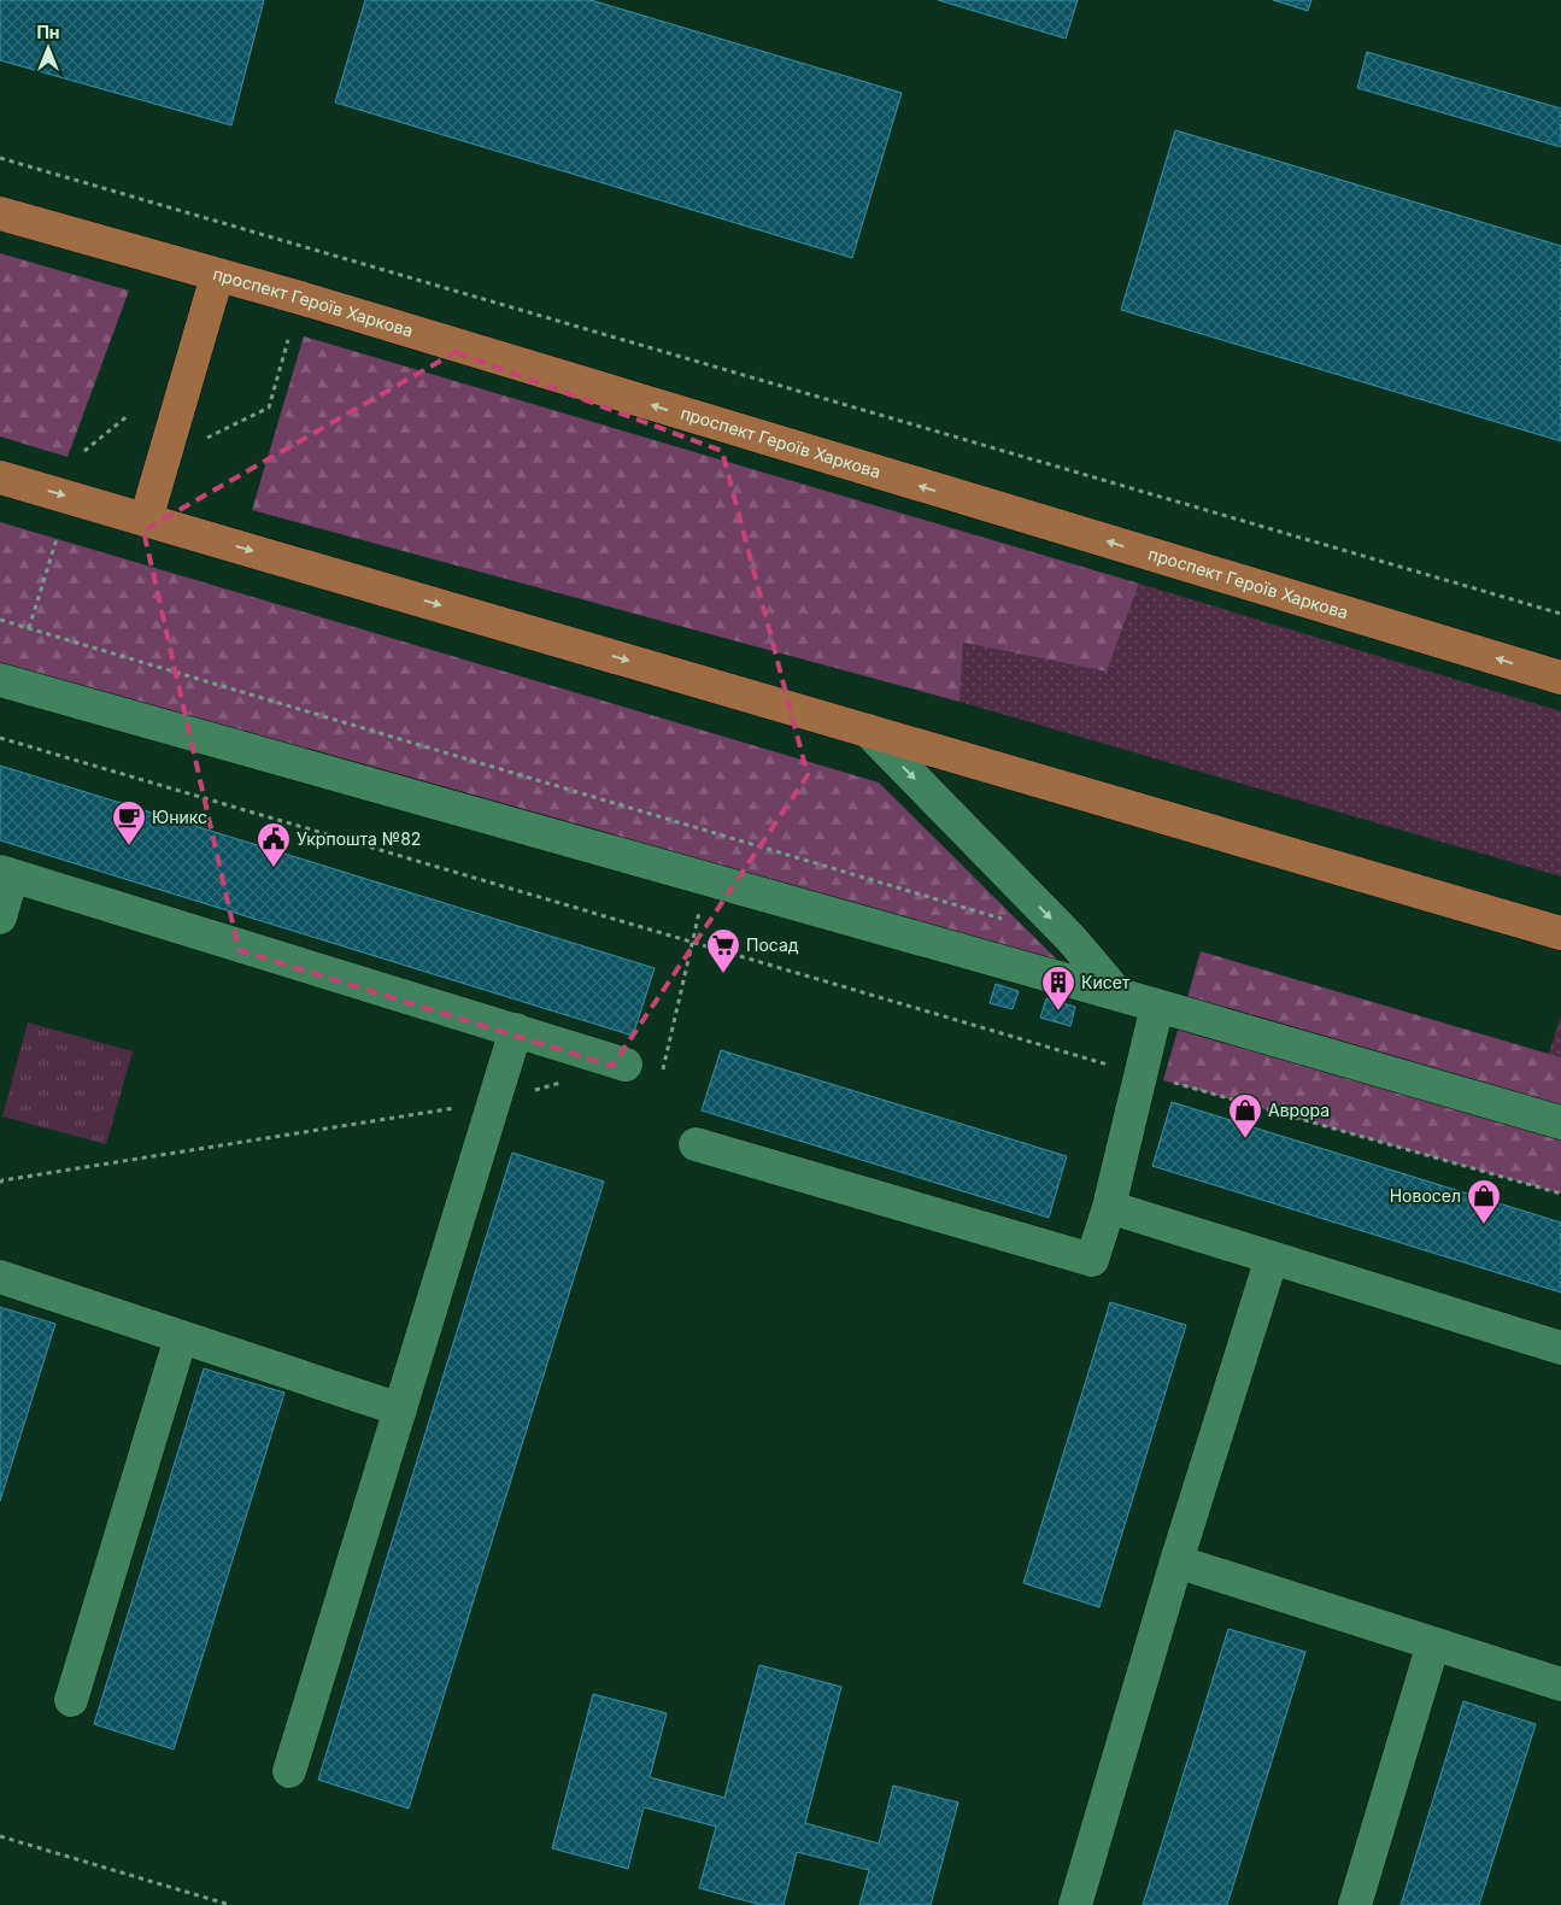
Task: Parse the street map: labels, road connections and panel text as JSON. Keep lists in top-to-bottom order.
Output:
{
  "streets": {
    "main road": ["проспект Героїв Харкова"]
  },
  "places": {
    "cafe": ["Юникс"],
    "public building": ["Укрпошта №82"],
    "supermarket": ["Посад"],
    "building": ["Кисет"],
    "shop": ["Аврора", "Новосел"]
  },
  "north": "top"
}
